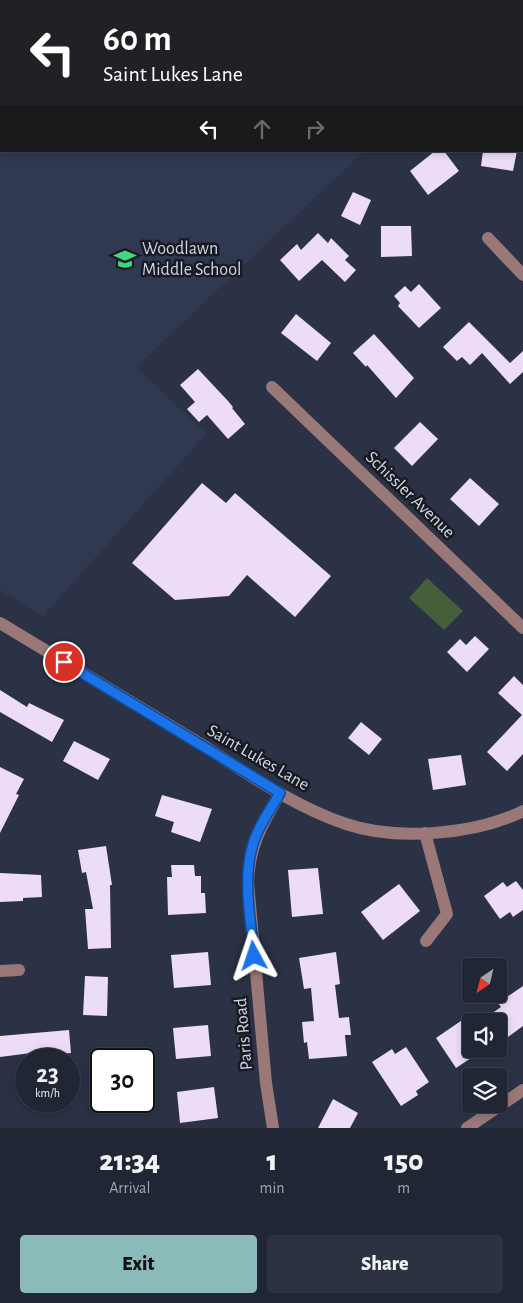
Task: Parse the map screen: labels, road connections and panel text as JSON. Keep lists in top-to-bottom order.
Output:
{
  "streets": {
    "street": ["Schissler Avenue", "Saint Lukes Lane", "Paris Road"]
  },
  "crossings": [
    ["Saint Lukes Lane", "Paris Road"]
  ],
  "places": {
    "school or university": ["Woodlawn Middle School"]
  },
  "north": "bottom left",
  "page": {
    "turn": ["60 m", "Saint Lukes Lane"],
    "speed": "23 km/h",
    "limit": "30",
    "eta": [
      "21:34",
      "Arrival",
      "1",
      "min",
      "150",
      "m"
    ],
    "buttons": ["Exit", "Share"]
  }
}
